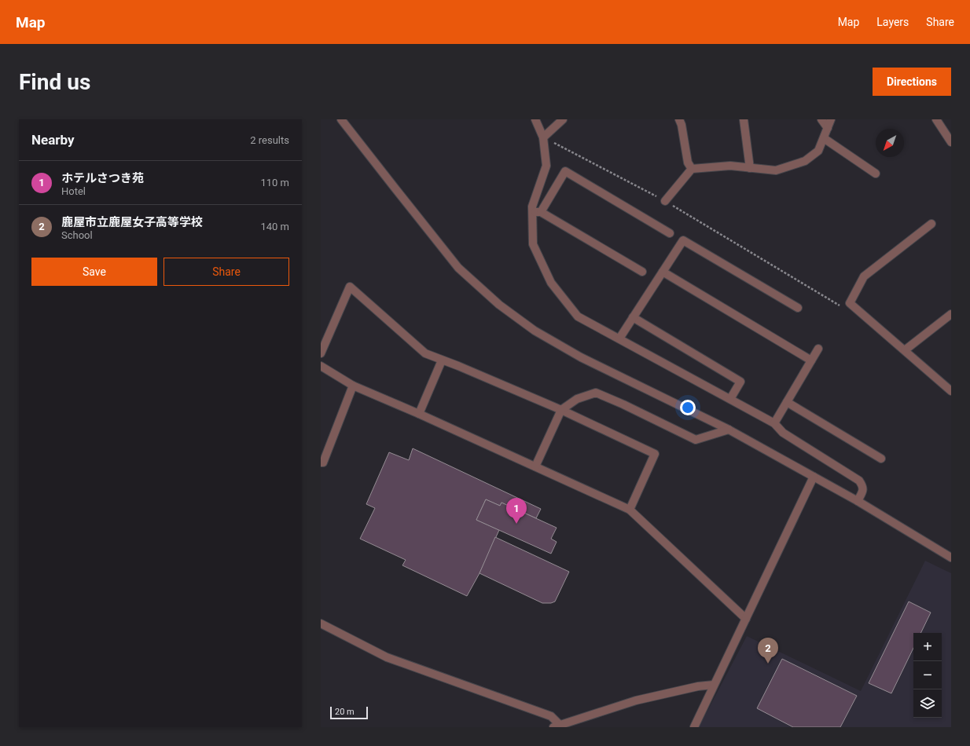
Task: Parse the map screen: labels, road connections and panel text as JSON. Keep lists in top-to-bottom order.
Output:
{
  "scale_bar": "20 m",
  "north": "bottom left",
  "page": {
    "header": "Map",
    "nav": ["Map", "Layers", "Share"],
    "buttons": [
      "Directions",
      ["Save", "Share"]
    ],
    "title": "Find us",
    "heading": ["Nearby", "2 results"],
    "list": [
      {
        "mark": "1",
        "name": "ホテルさつき苑",
        "note": "Hotel",
        "value": "110 m"
      },
      {
        "mark": "2",
        "name": "鹿屋市立鹿屋女子高等学校",
        "note": "School",
        "value": "140 m"
      }
    ],
    "pins": ["1", "2"],
    "map_buttons": ["+", "−"],
    "scale": "20 m"
  }
}
